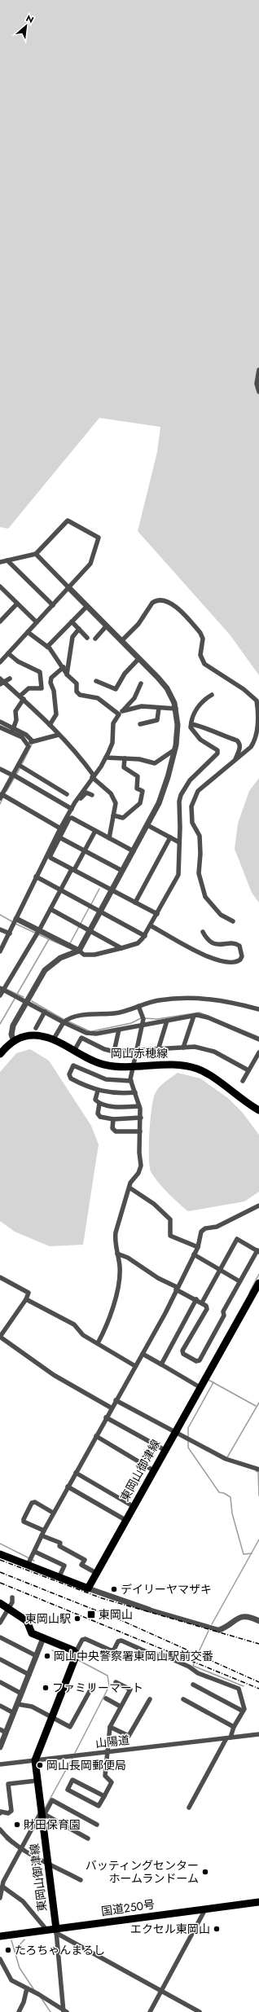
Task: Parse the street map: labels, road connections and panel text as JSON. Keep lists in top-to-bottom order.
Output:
{
  "streets": {
    "main road": ["岡山赤穂線", "東岡山御津線", "国道250号"],
    "street": ["山陽道"]
  },
  "crossings": [
    ["東岡山御津線", "山陽道"],
    ["東岡山御津線", "国道250号"]
  ],
  "places": {
    "other": [
      "デイリーヤマザキ",
      "東岡山駅",
      "岡山中央警察署東岡山駅前交番",
      "ファミリーマート",
      "岡山長岡郵便局",
      "財田保育園",
      "バッティングセンター ホームランドーム",
      "エクセル東岡山",
      "たろちゃんまるし"
    ],
    "transit": ["東岡山"]
  },
  "north": "top right"
}
